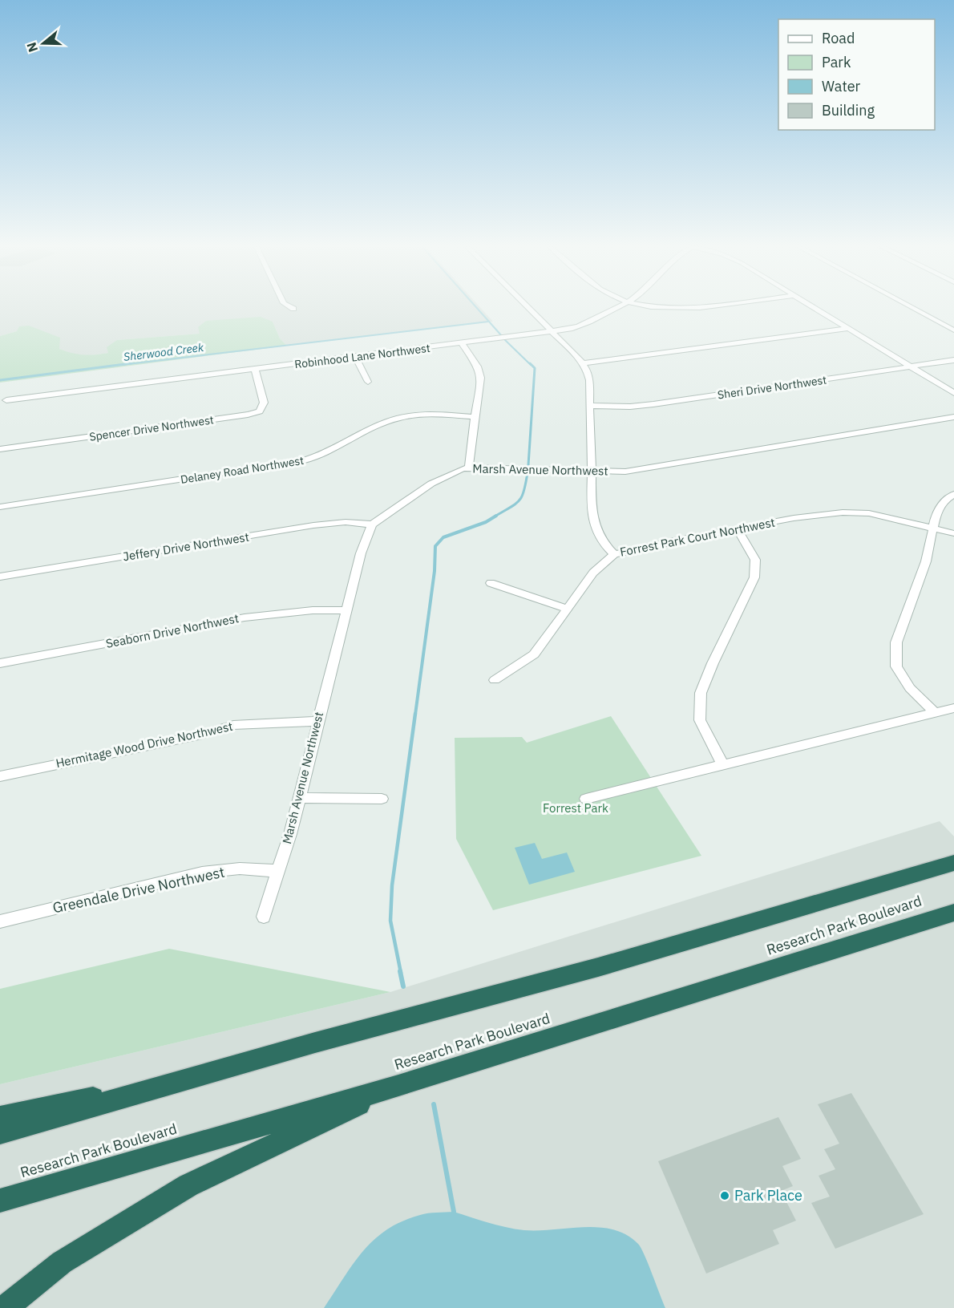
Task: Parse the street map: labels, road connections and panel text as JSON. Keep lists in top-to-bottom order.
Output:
{
  "streets": {
    "highway": ["Research Park Boulevard"],
    "street": [
      "Robinhood Lane Northwest",
      "Sheri Drive Northwest",
      "Spencer Drive Northwest",
      "Delaney Road Northwest",
      "Marsh Avenue Northwest",
      "Forrest Park Court Northwest",
      "Jeffery Drive Northwest",
      "Seaborn Drive Northwest",
      "Hermitage Wood Drive Northwest",
      "Greendale Drive Northwest"
    ]
  },
  "crossings": [
    ["Robinhood Lane Northwest", "Spencer Drive Northwest"],
    ["Marsh Avenue Northwest", "Jeffery Drive Northwest"],
    ["Marsh Avenue Northwest", "Seaborn Drive Northwest"],
    ["Marsh Avenue Northwest", "Hermitage Wood Drive Northwest"],
    ["Marsh Avenue Northwest", "Greendale Drive Northwest"]
  ],
  "water": ["Sherwood Creek"],
  "parks": ["Forrest Park"],
  "places": ["Park Place"],
  "legend": [
    "Road",
    "Park",
    "Water",
    "Building"
  ],
  "north": "left"
}
